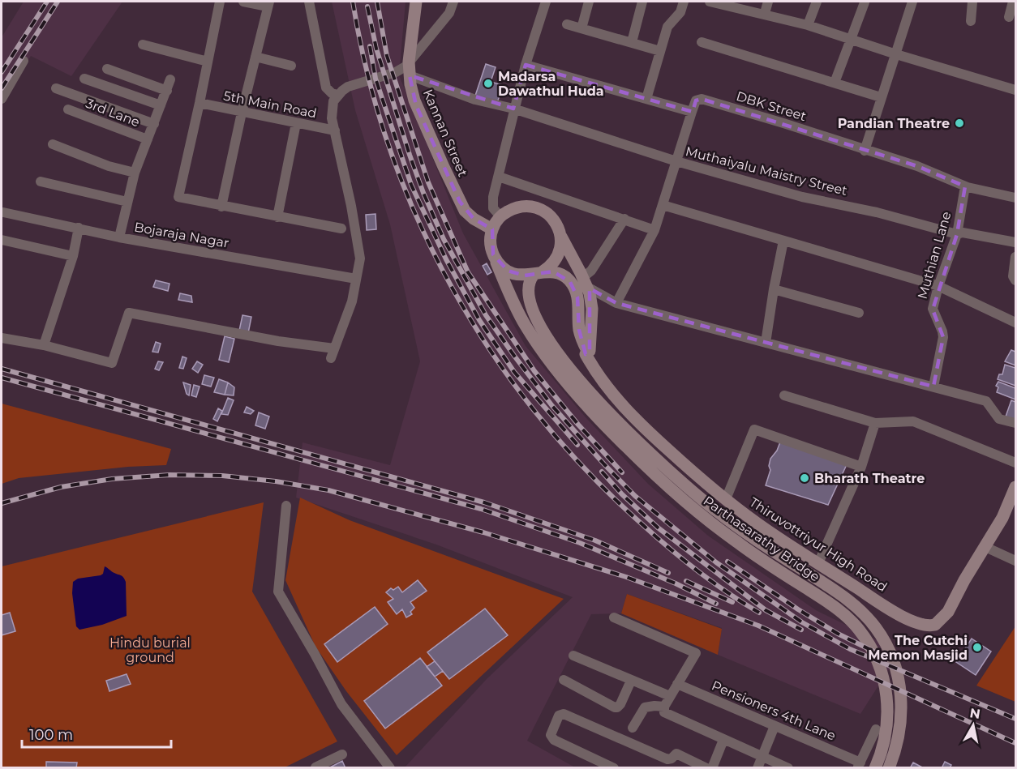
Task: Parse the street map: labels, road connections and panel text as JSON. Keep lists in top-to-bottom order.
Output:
{
  "streets": {
    "main road": ["Kannan Street", "Parthasarathy Bridge", "Thiruvottriyur High Road"],
    "street": [
      "5th Main Road",
      "DBK Street",
      "3rd Lane",
      "Muthaiyalu Maistry Street",
      "Bojaraja Nagar",
      "Muthian Lane",
      "Pensioners 4th Lane"
    ]
  },
  "crossings": [
    ["DBK Street", "Muthian Lane"],
    ["Kannan Street", "Muthaiyalu Maistry Street"],
    ["Kannan Street", "Parthasarathy Bridge"],
    ["Kannan Street", "Thiruvottriyur High Road"],
    ["Muthaiyalu Maistry Street", "Muthian Lane"],
    ["Parthasarathy Bridge", "Thiruvottriyur High Road"]
  ],
  "parks": ["Hindu burial ground"],
  "places": [
    "Madarsa Dawathul Huda",
    "Pandian Theatre",
    "Bharath Theatre",
    "The Cutchi Memon Masjid"
  ],
  "scale_bar": "100 m",
  "north": "top"
}
